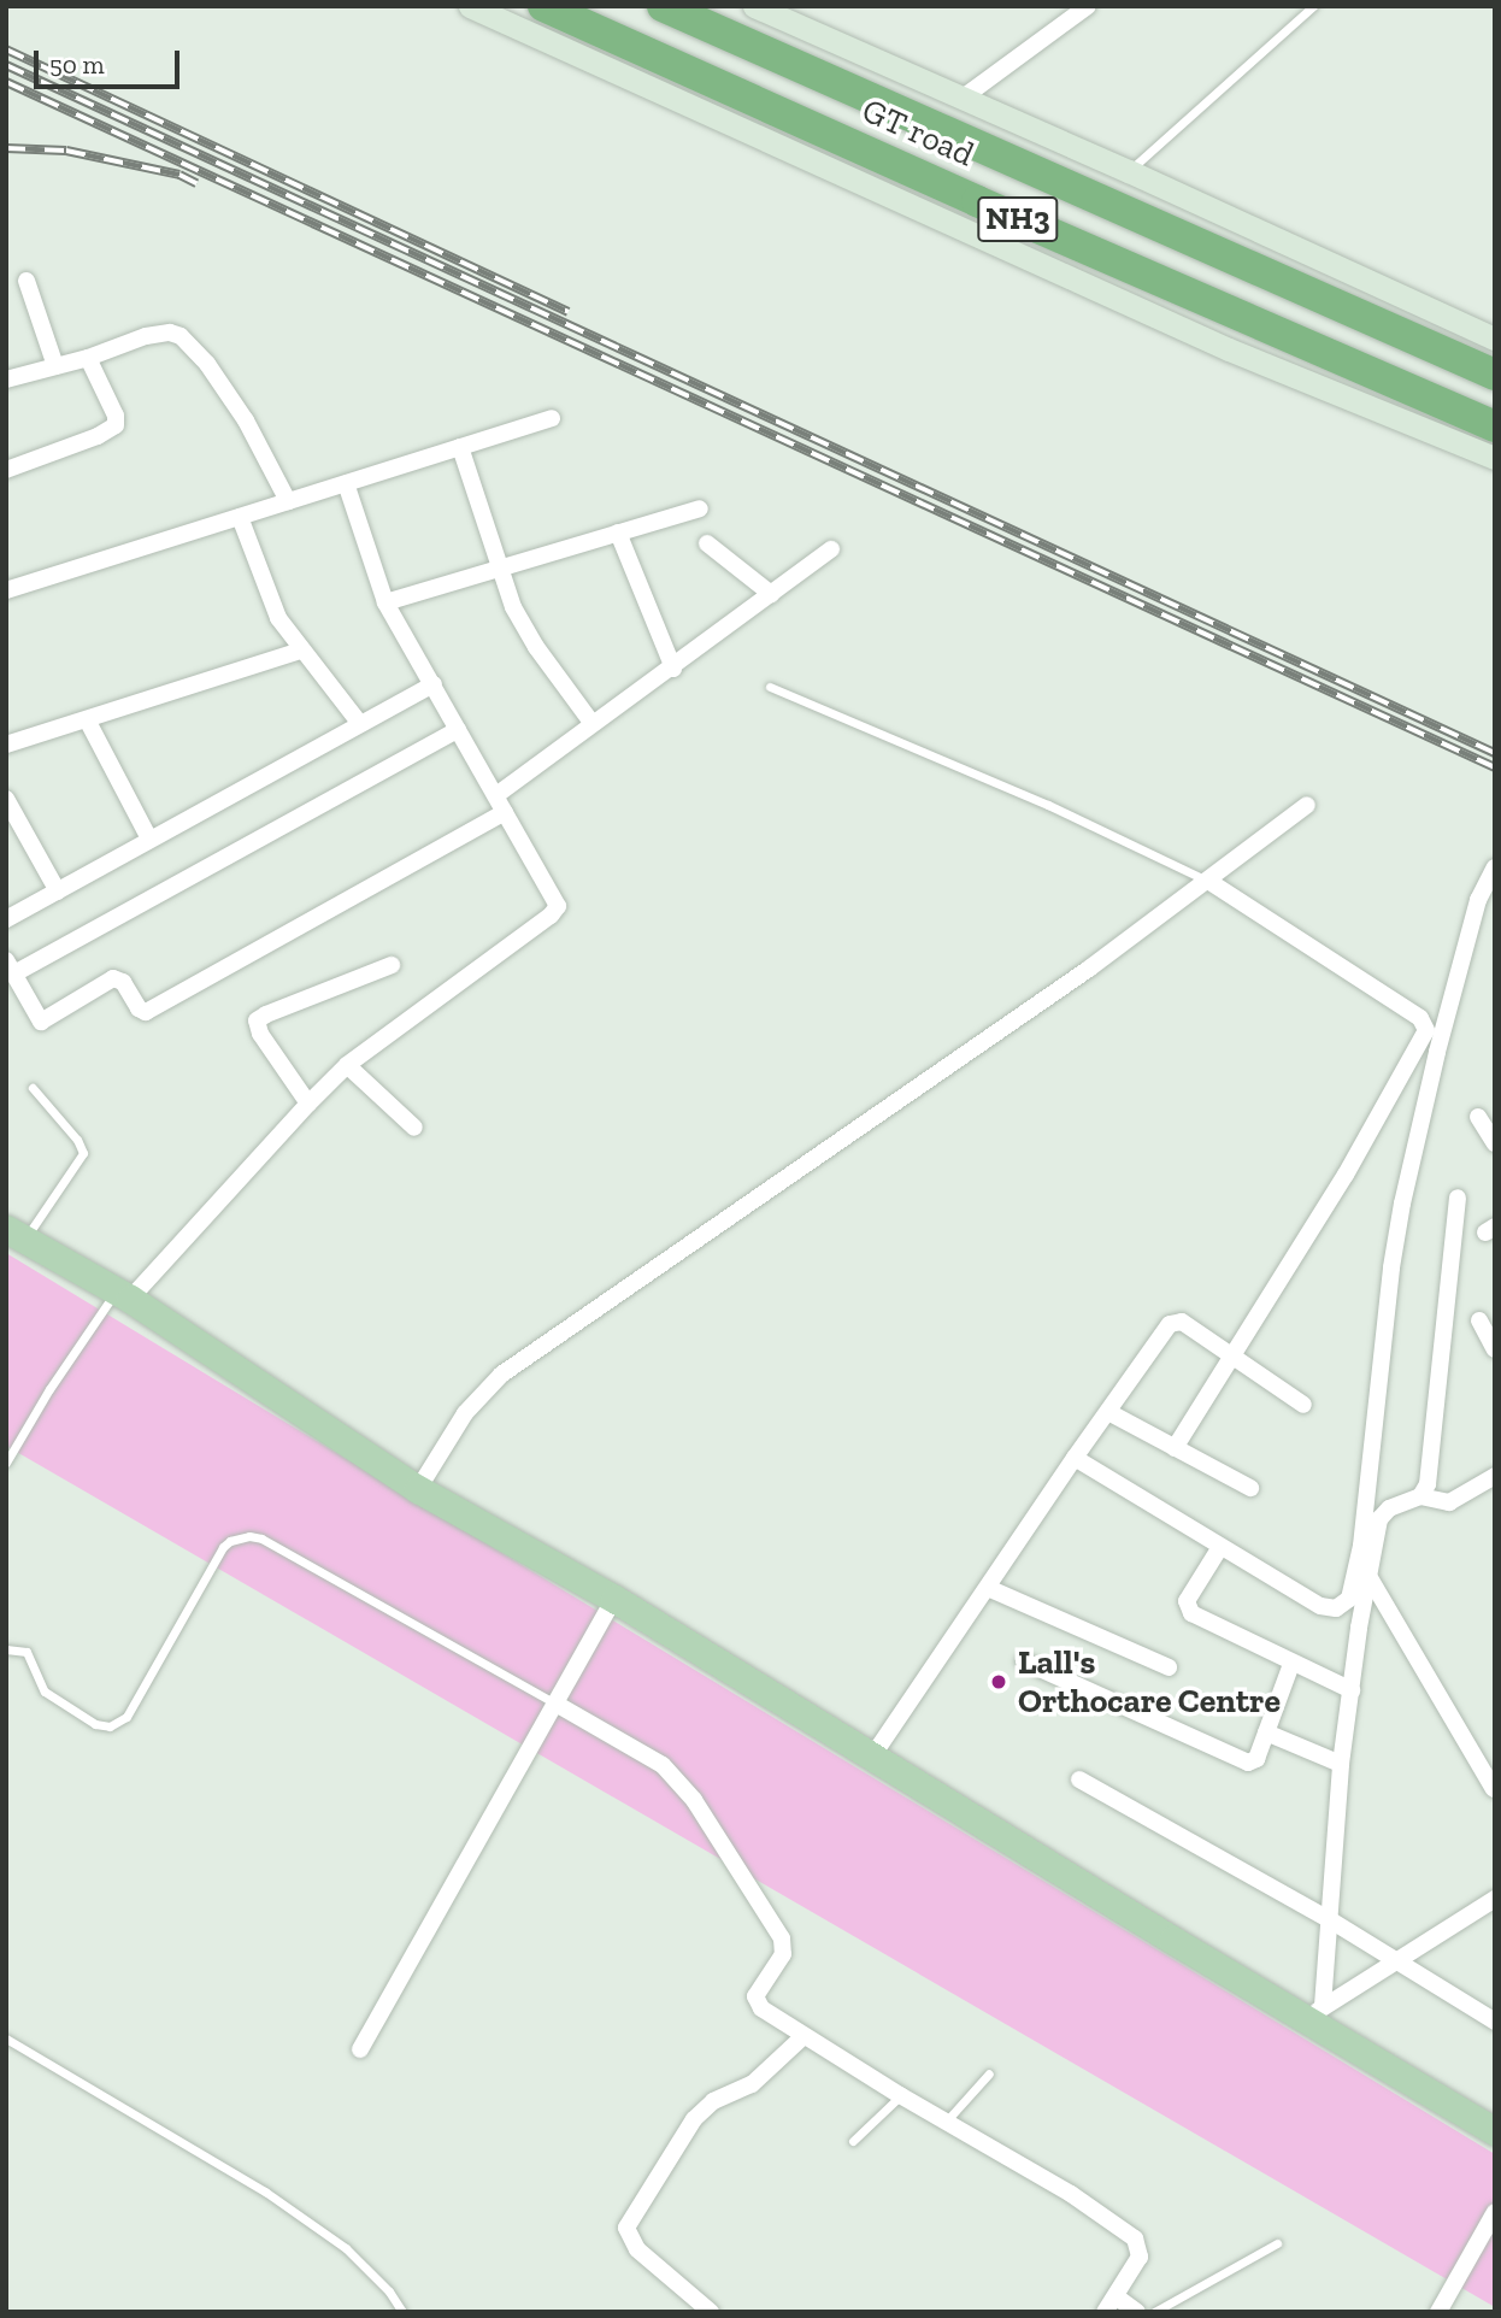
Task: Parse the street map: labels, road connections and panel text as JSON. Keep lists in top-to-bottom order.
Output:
{
  "streets": {
    "highway": ["GT road", "NH3"]
  },
  "places": ["Lall's Orthocare Centre"],
  "scale_bar": "50 m"
}
